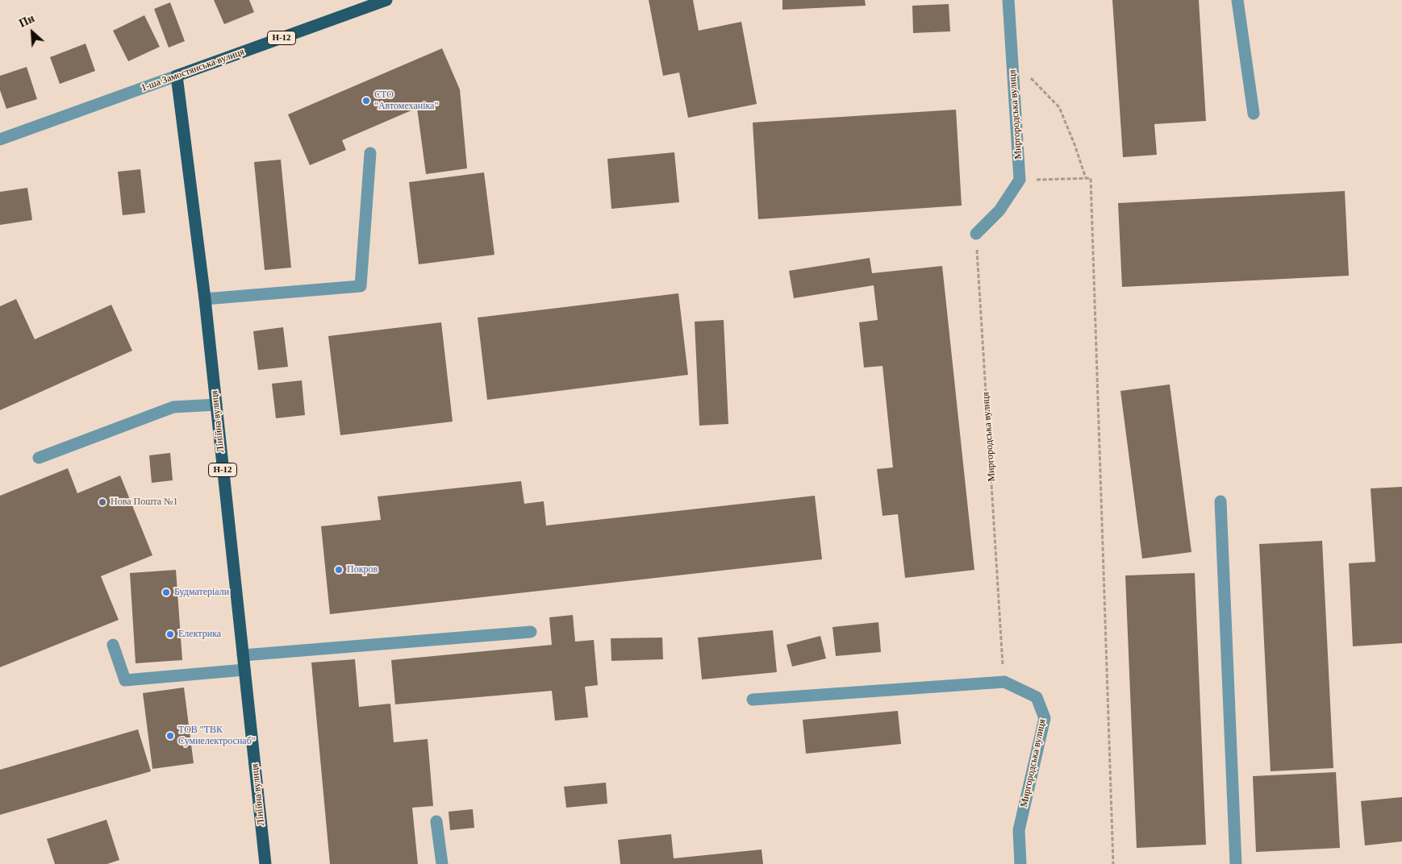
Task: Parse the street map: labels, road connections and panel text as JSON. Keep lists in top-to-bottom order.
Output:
{
  "streets": {
    "main road": ["Н-12", "1-ша Замостянська вулиця", "Лінійна вулиця"],
    "street": ["Миргородська вулиця"]
  },
  "crossings": [
    ["1-ша Замостянська вулиця", "Лінійна вулиця"]
  ],
  "places": [
    "СТО \"Автомеханіка\"",
    "Нова Пошта №1",
    "Покров",
    "Будматеріали",
    "Електрика",
    "ТОВ \"ТВК Сумиелектроснаб\""
  ],
  "north": "top left"
}
